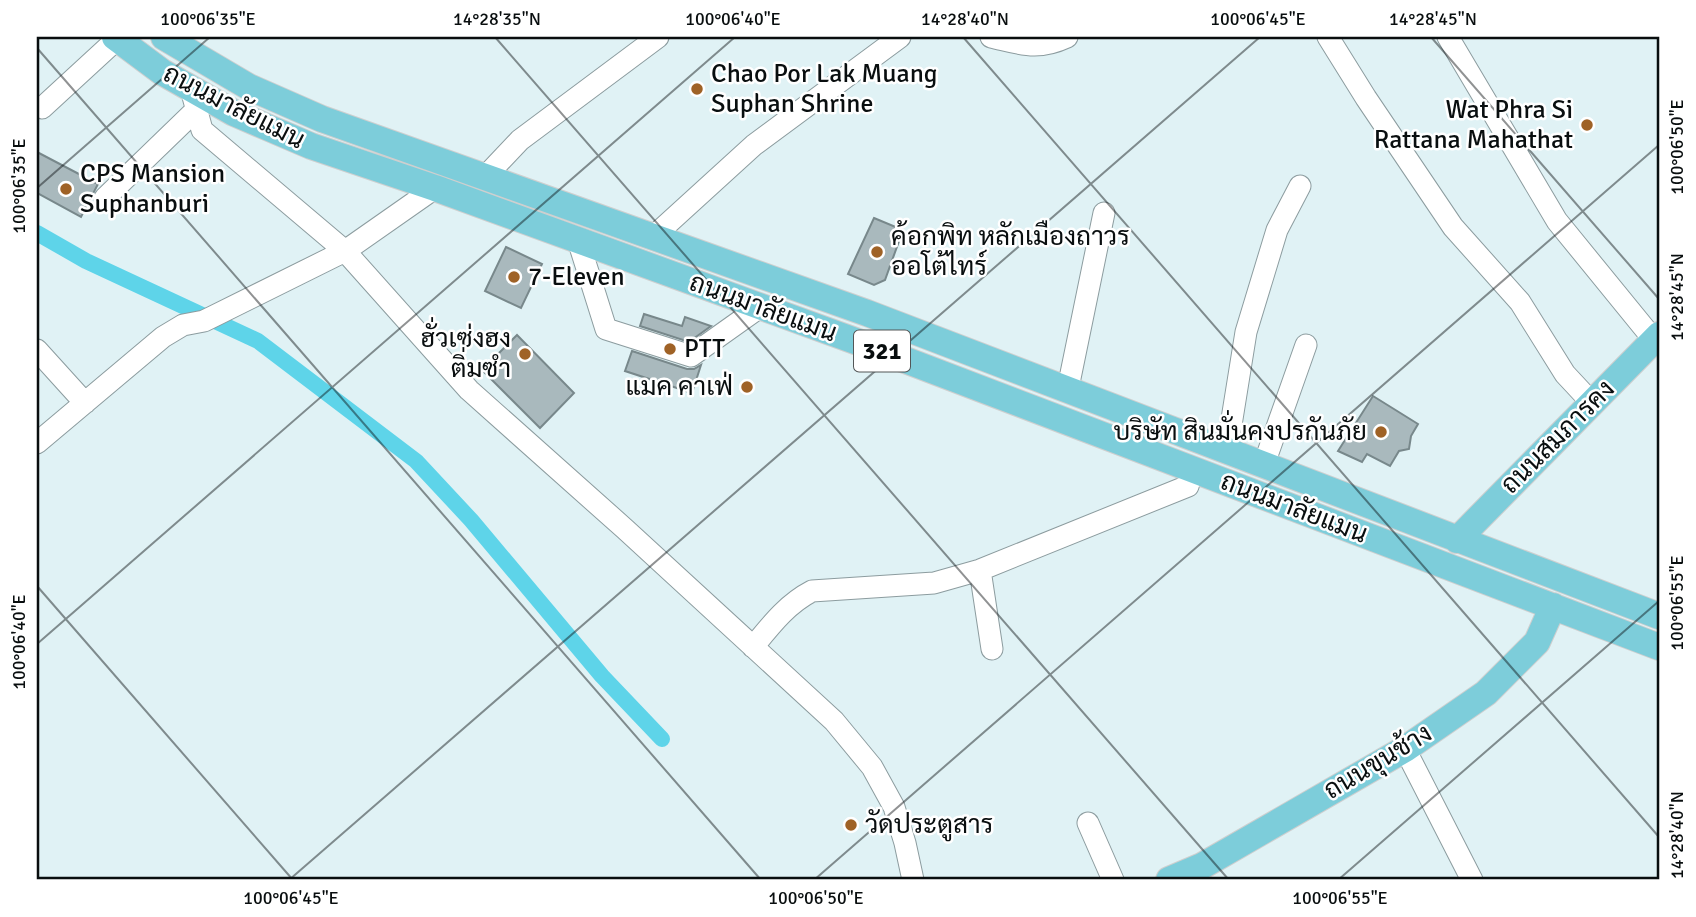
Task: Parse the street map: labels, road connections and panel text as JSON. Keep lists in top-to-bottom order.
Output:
{
  "streets": {
    "main road": [
      "ถนนมาลัยแมน",
      "321",
      "ถนนสมภารคง",
      "ถนนขุนช้าง"
    ]
  },
  "crossings": [
    ["ถนนมาลัยแมน", "ถนนสมภารคง"],
    ["ถนนมาลัยแมน", "ถนนขุนช้าง"]
  ],
  "places": [
    "Chao Por Lak Muang Suphan Shrine",
    "Wat Phra Si Rattana Mahathat",
    "CPS Mansion Suphanburi",
    "ค้อกพิท หลักเมืองถาวร ออโต้ไทร์",
    "7-Eleven",
    "PTT",
    "ฮั่วเซ่งฮง ติ่มซำ",
    "แมค คาเฟ่",
    "บริษัท สินมั่นคงปรกันภัย",
    "วัดประตูสาร"
  ],
  "coordinates": [
    "100°06'35\"E",
    "14°28'35\"N",
    "100°06'40\"E",
    "14°28'40\"N",
    "100°06'45\"E",
    "14°28'45\"N",
    "100°06'50\"E",
    "100°06'55\"E"
  ]
}
